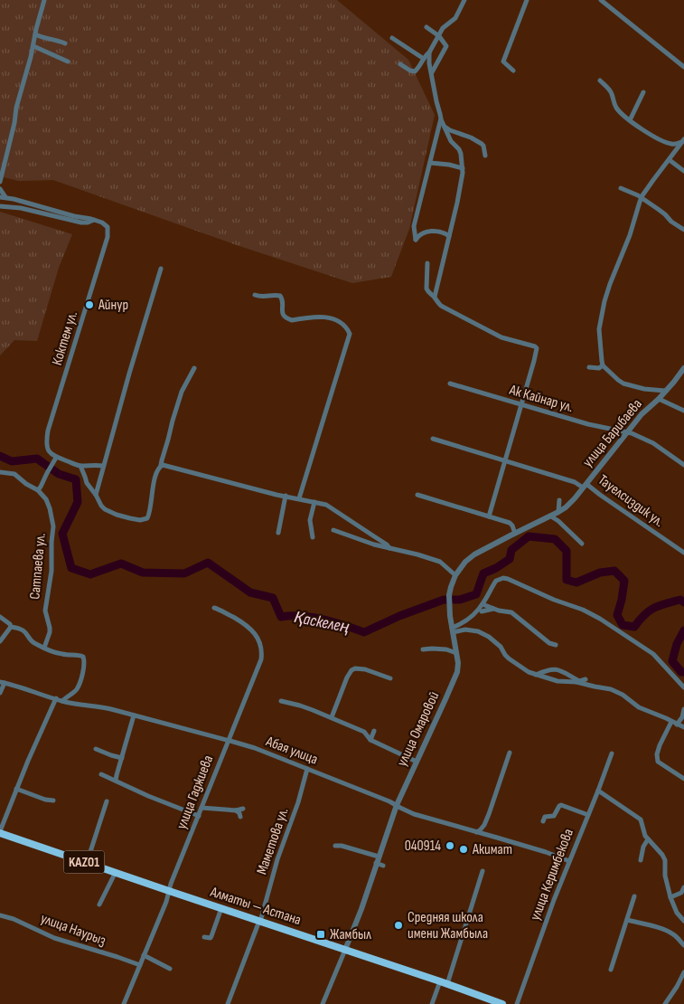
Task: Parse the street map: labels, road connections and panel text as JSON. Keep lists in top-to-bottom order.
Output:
{
  "streets": {
    "highway": ["KАZ01", "Алматы — Астана"],
    "street": [
      "Коктем ул.",
      "Ак Кайнар ул.",
      "улица Барибаева",
      "Тауелсиздик ул.",
      "Сатпаева ул.",
      "улица Омаровой",
      "Абая улица",
      "улица Гаджиева",
      "Маметова ул.",
      "улица Керимбекова",
      "улица Наурыз"
    ]
  },
  "crossings": [
    ["Ак Кайнар ул.", "улица Барибаева"],
    ["улица Барибаева", "Тауелсиздик ул."],
    ["улица Барибаева", "улица Омаровой"],
    ["улица Омаровой", "Абая улица"],
    ["улица Омаровой", "Алматы — Астана"],
    ["Абая улица", "улица Гаджиева"],
    ["Абая улица", "Маметова ул."],
    ["Абая улица", "улица Керимбекова"],
    ["улица Гаджиева", "Алматы — Астана"],
    ["улица Гаджиева", "улица Наурыз"],
    ["Маметова ул.", "Алматы — Астана"]
  ],
  "water": ["Қаскелең"],
  "places": {
    "other": [
      "Айнур",
      "040914",
      "Акимат",
      "Средняя школа имени Жамбыла"
    ],
    "transit": ["Жамбыл"]
  }
}
